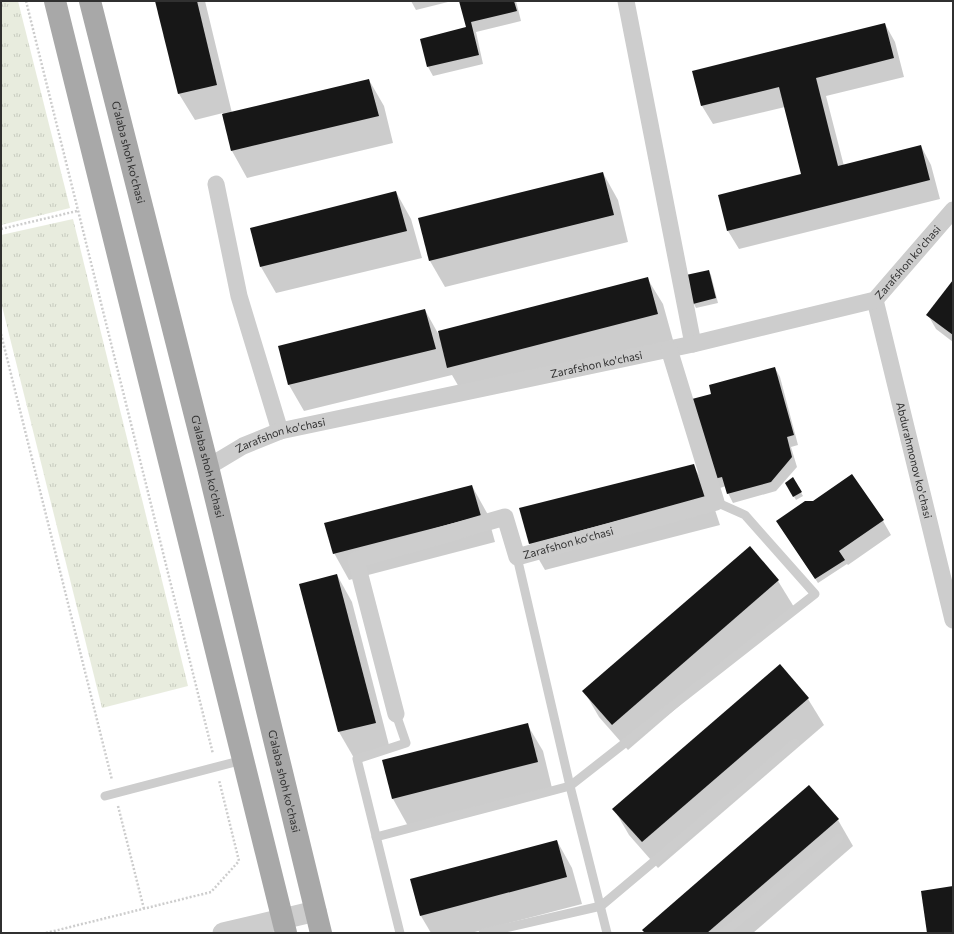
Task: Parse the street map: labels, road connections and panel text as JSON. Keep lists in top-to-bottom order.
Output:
{
  "streets": {
    "main road": ["G'alaba shoh ko'chasi"],
    "street": ["Zarafshon ko'chasi", "Abdurahmonov ko'chasi", "Zarafshon ko‘chasi"]
  },
  "crossings": [
    ["G'alaba shoh ko'chasi", "Zarafshon ko'chasi"],
    ["Zarafshon ko'chasi", "Abdurahmonov ko'chasi"]
  ]
}
